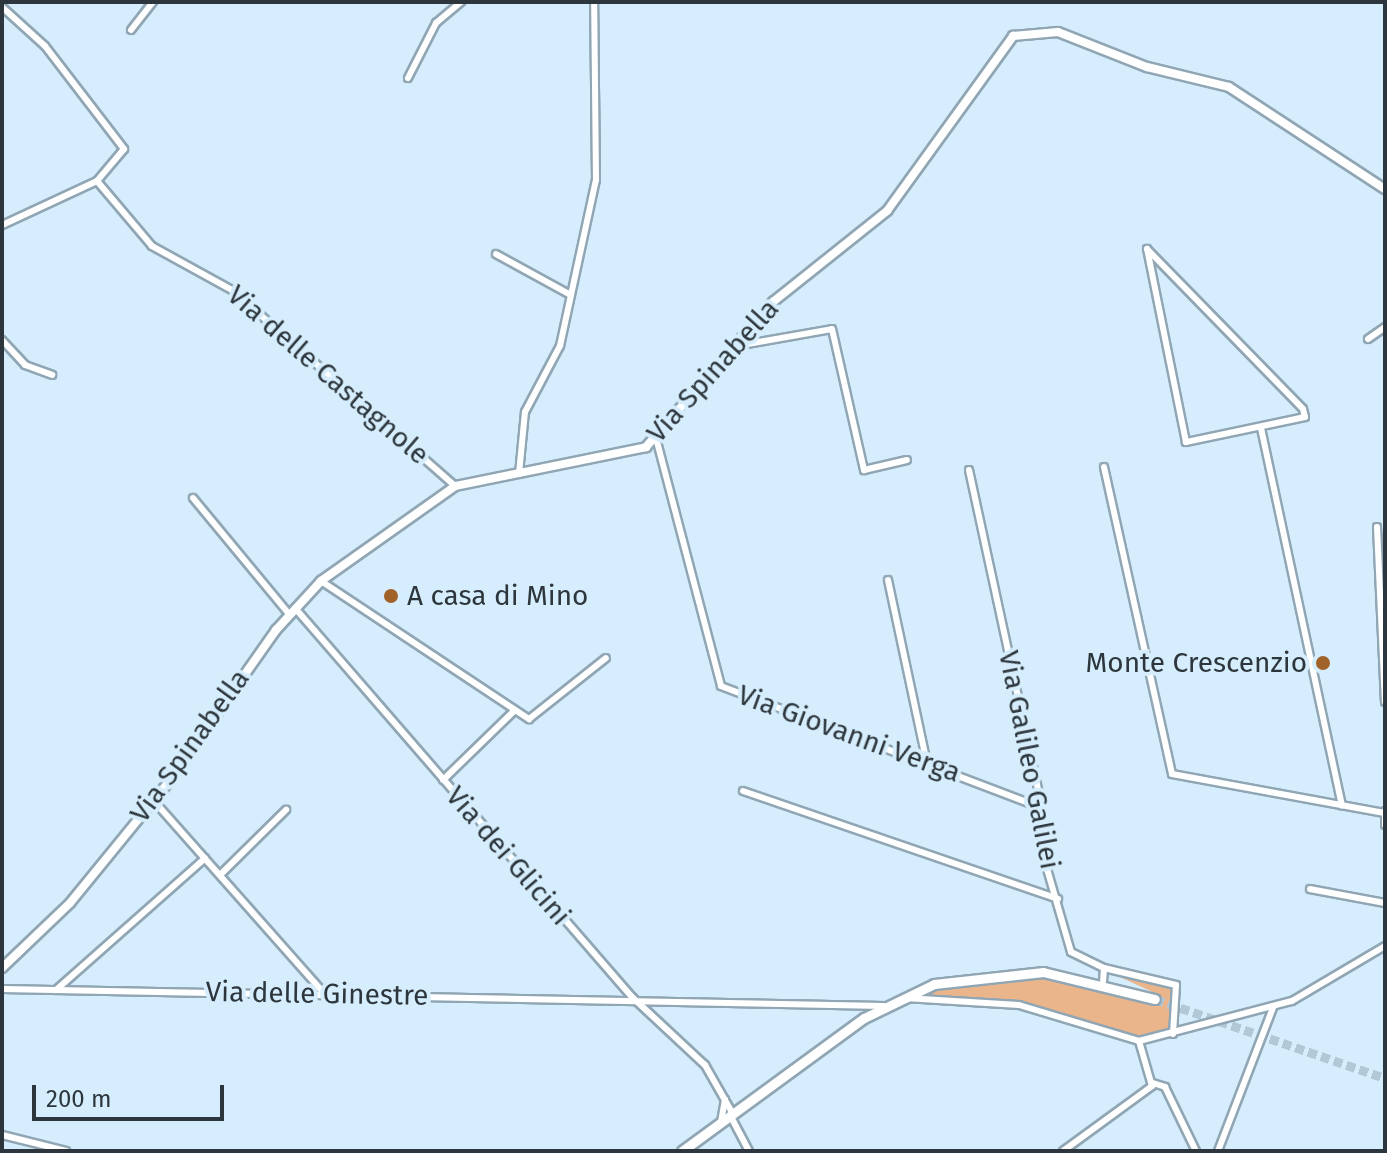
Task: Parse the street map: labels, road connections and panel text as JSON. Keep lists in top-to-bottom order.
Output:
{
  "streets": {
    "street": [
      "Via Spinabella",
      "Via delle Castagnole",
      "Via Giovanni Verga",
      "Via Galileo Galilei",
      "Via dei Glicini",
      "Via delle Ginestre"
    ]
  },
  "crossings": [
    ["Via Spinabella", "Via delle Castagnole"],
    ["Via Spinabella", "Via Giovanni Verga"],
    ["Via Spinabella", "Via dei Glicini"],
    ["Via Giovanni Verga", "Via Galileo Galilei"],
    ["Via dei Glicini", "Via delle Ginestre"]
  ],
  "places": ["A casa di Mino", "Monte Crescenzio"],
  "scale_bar": "200 m"
}
